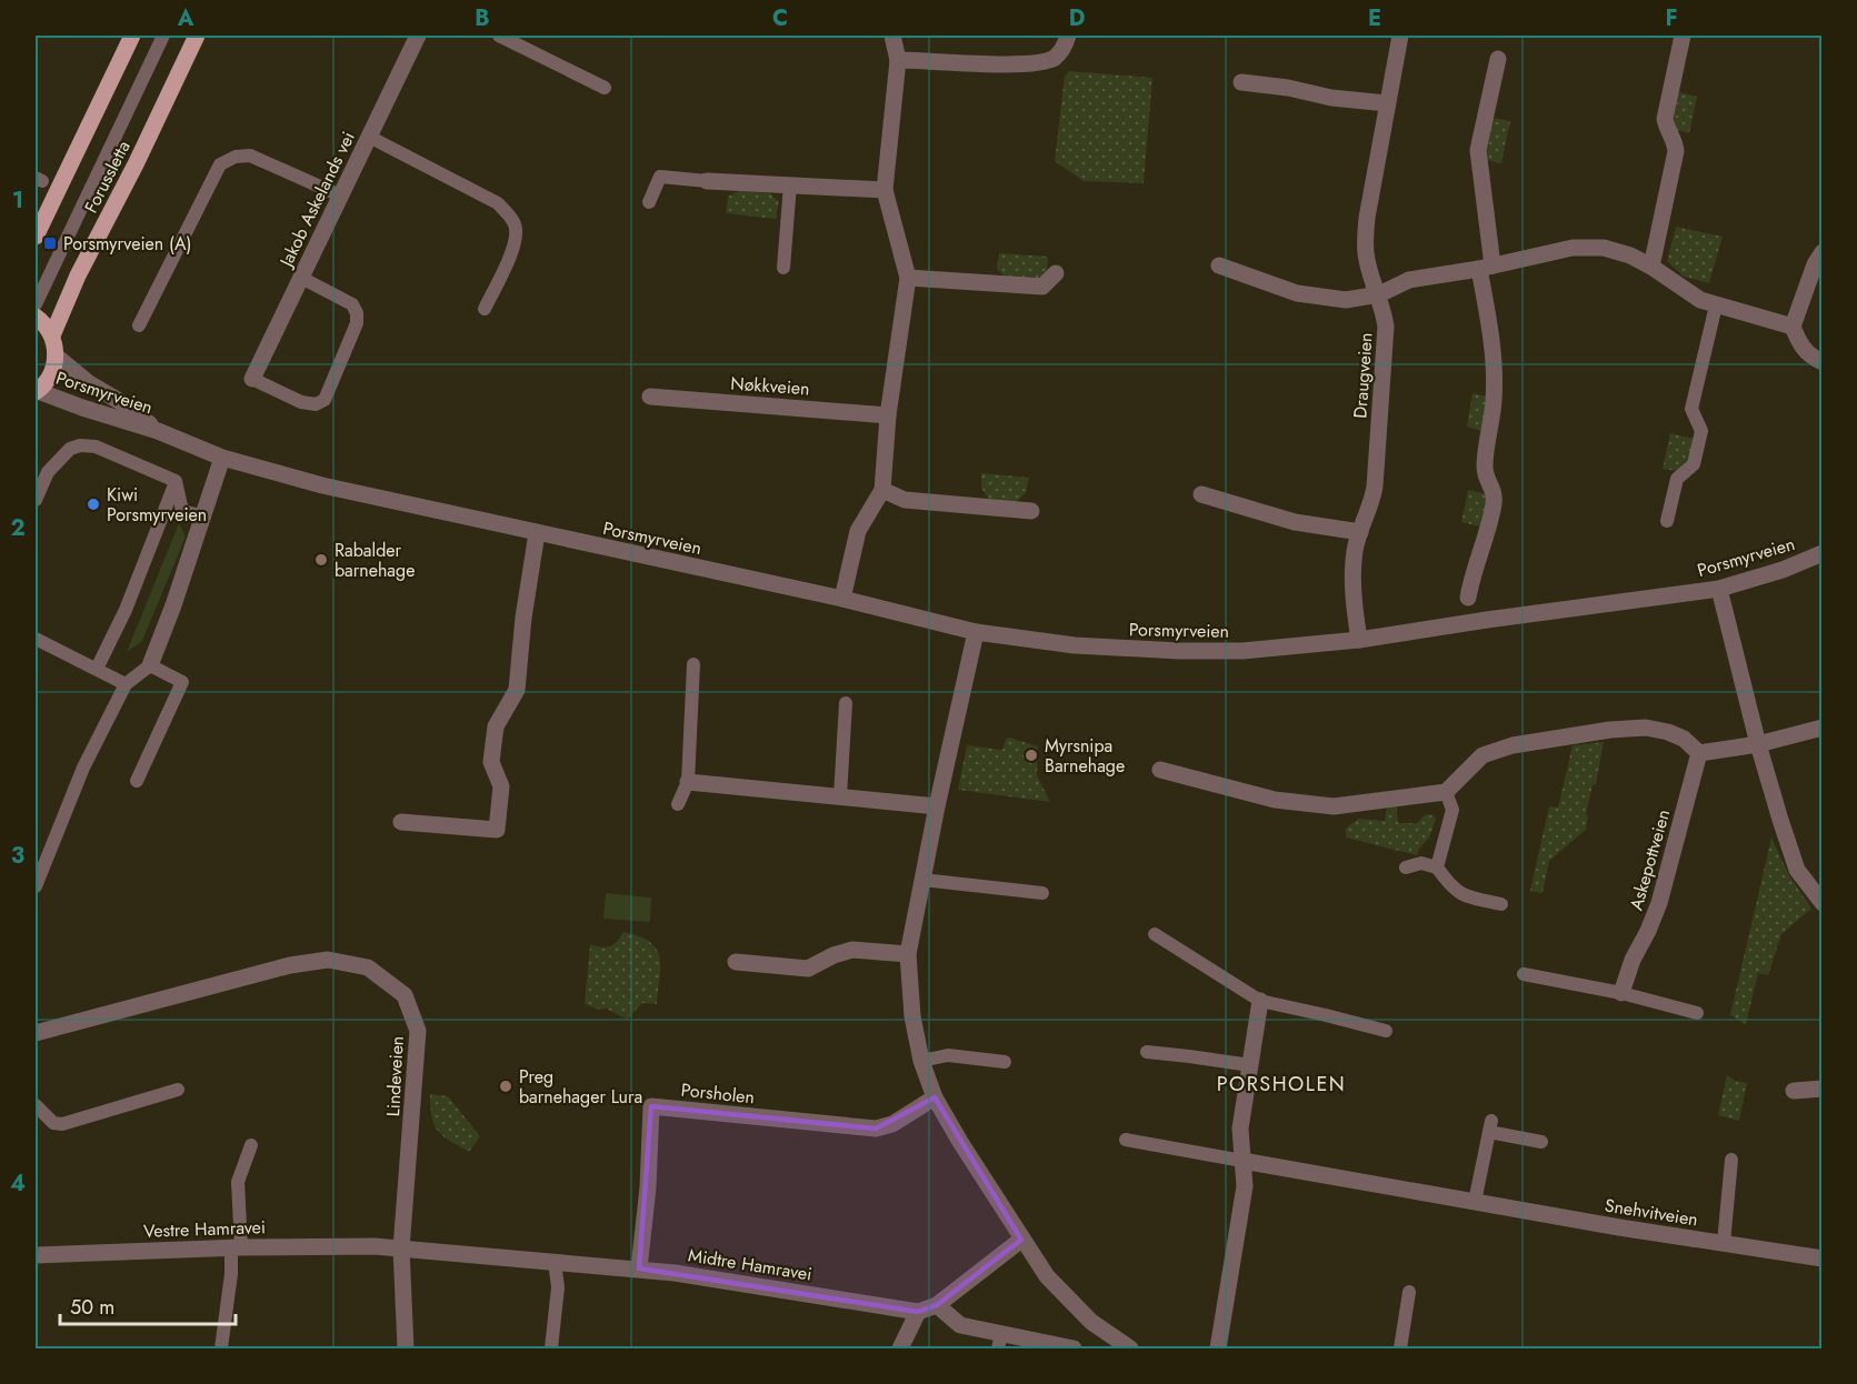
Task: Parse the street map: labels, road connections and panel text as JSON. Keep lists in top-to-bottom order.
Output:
{
  "streets": {
    "main road": ["Forussletta"],
    "street": [
      "Jakob Askelands vei",
      "Draugveien",
      "Nøkkveien",
      "Porsmyrveien",
      "Askepottveien",
      "Lindeveien",
      "Porsholen",
      "Snehvitveien",
      "Vestre Hamravei",
      "Midtre Hamravei"
    ]
  },
  "crossings": [
    ["Draugveien", "Porsmyrveien"],
    ["Lindeveien", "Vestre Hamravei"],
    ["Lindeveien", "Midtre Hamravei"],
    ["Porsholen", "Midtre Hamravei"],
    ["Vestre Hamravei", "Midtre Hamravei"]
  ],
  "districts": ["PORSHOLEN"],
  "places": {
    "transit": ["Porsmyrveien (A)"],
    "other": [
      "Kiwi Porsmyrveien",
      "Rabalder barnehage",
      "Myrsnipa Barnehage",
      "Preg barnehager Lura"
    ]
  },
  "scale_bar": "50 m",
  "grid": {
    "columns": [
      "A",
      "B",
      "C",
      "D",
      "E",
      "F"
    ],
    "rows": [
      "1",
      "2",
      "3",
      "4"
    ]
  }
}
